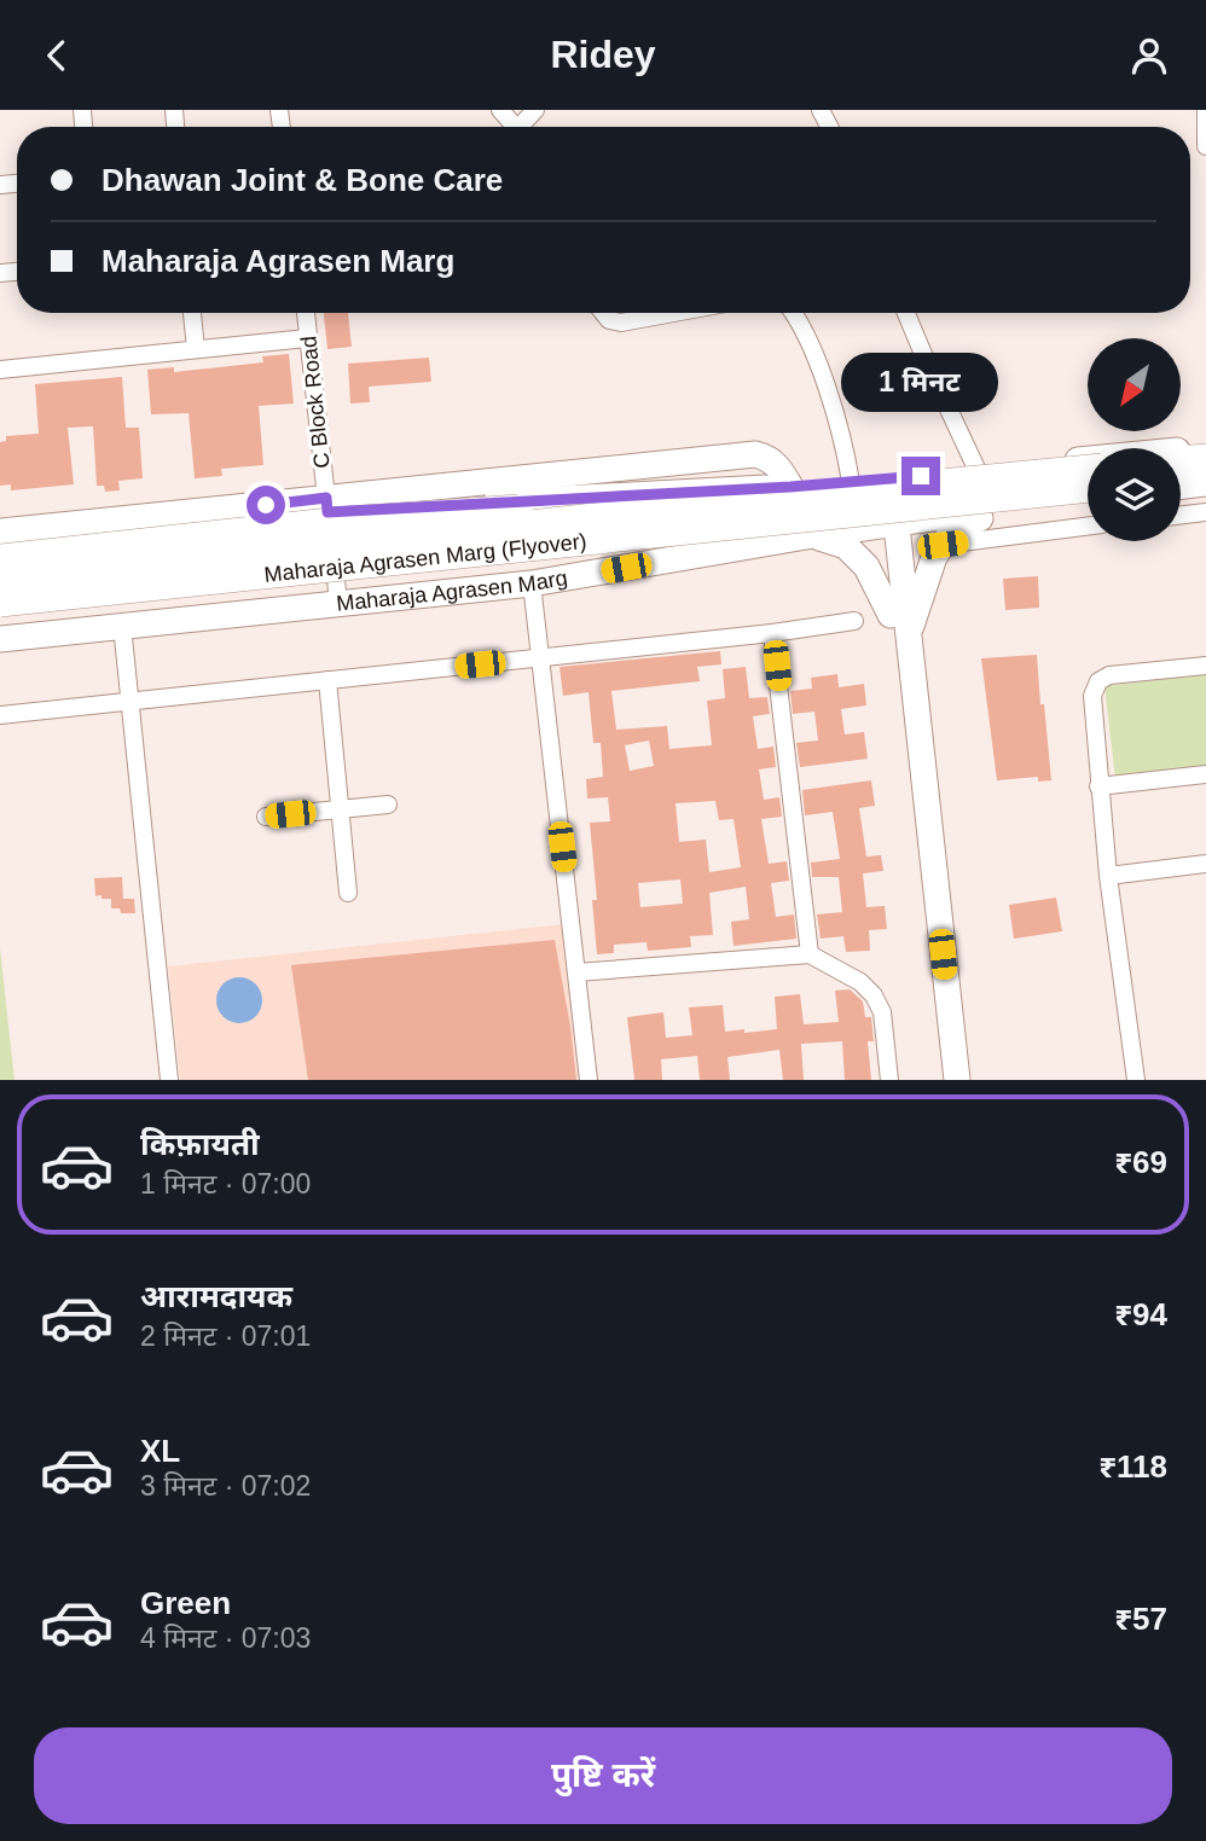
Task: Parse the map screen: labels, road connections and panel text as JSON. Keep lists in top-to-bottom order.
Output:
{
  "streets": {
    "main road": ["Maharaja Agrasen Marg (Flyover)", "Maharaja Agrasen Marg"],
    "street": ["C Block Road"]
  },
  "crossings": [
    ["C Block Road", "Maharaja Agrasen Marg"]
  ],
  "north": "bottom left",
  "page": {
    "header": "Ridey",
    "banner": ["Dhawan Joint & Bone Care", "Maharaja Agrasen Marg"],
    "bubble": "1 मिनट",
    "list": [
      {
        "name": "किफ़ायती",
        "note": "1 मिनट · 07:00",
        "value": "₹69"
      },
      {
        "name": "आरामदायक",
        "note": "2 मिनट · 07:01",
        "value": "₹94"
      },
      {
        "name": "XL",
        "note": "3 मिनट · 07:02",
        "value": "₹118"
      },
      {
        "name": "Green",
        "note": "4 मिनट · 07:03",
        "value": "₹57"
      }
    ],
    "buttons": "पुष्टि करें"
  }
}
